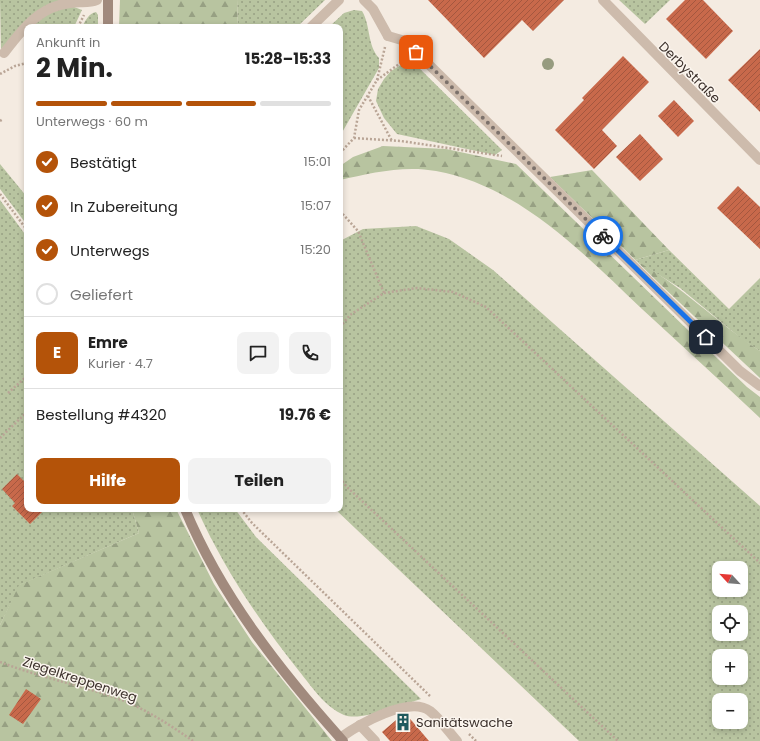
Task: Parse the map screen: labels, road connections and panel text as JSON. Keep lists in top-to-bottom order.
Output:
{
  "streets": {
    "street": ["Derbystraße"],
    "path": ["Ziegelkreppenweg"]
  },
  "places": {
    "building": ["Sanitätswache"]
  },
  "north": "top left",
  "page": {
    "heading": ["2 Min.", "Ankunft in", "15:28–15:33"],
    "panel": [
      "Emre",
      "Kurier · 4.7",
      "Bestellung #4320",
      "19.76 €"
    ],
    "bar": "Unterwegs · 60 m",
    "list": [
      ["Bestätigt", "15:01"],
      ["In Zubereitung", "15:07"],
      ["Unterwegs", "15:20"],
      "Geliefert"
    ],
    "round": "E",
    "buttons": ["Hilfe", "Teilen"],
    "map_buttons": ["+", "−"]
  }
}
